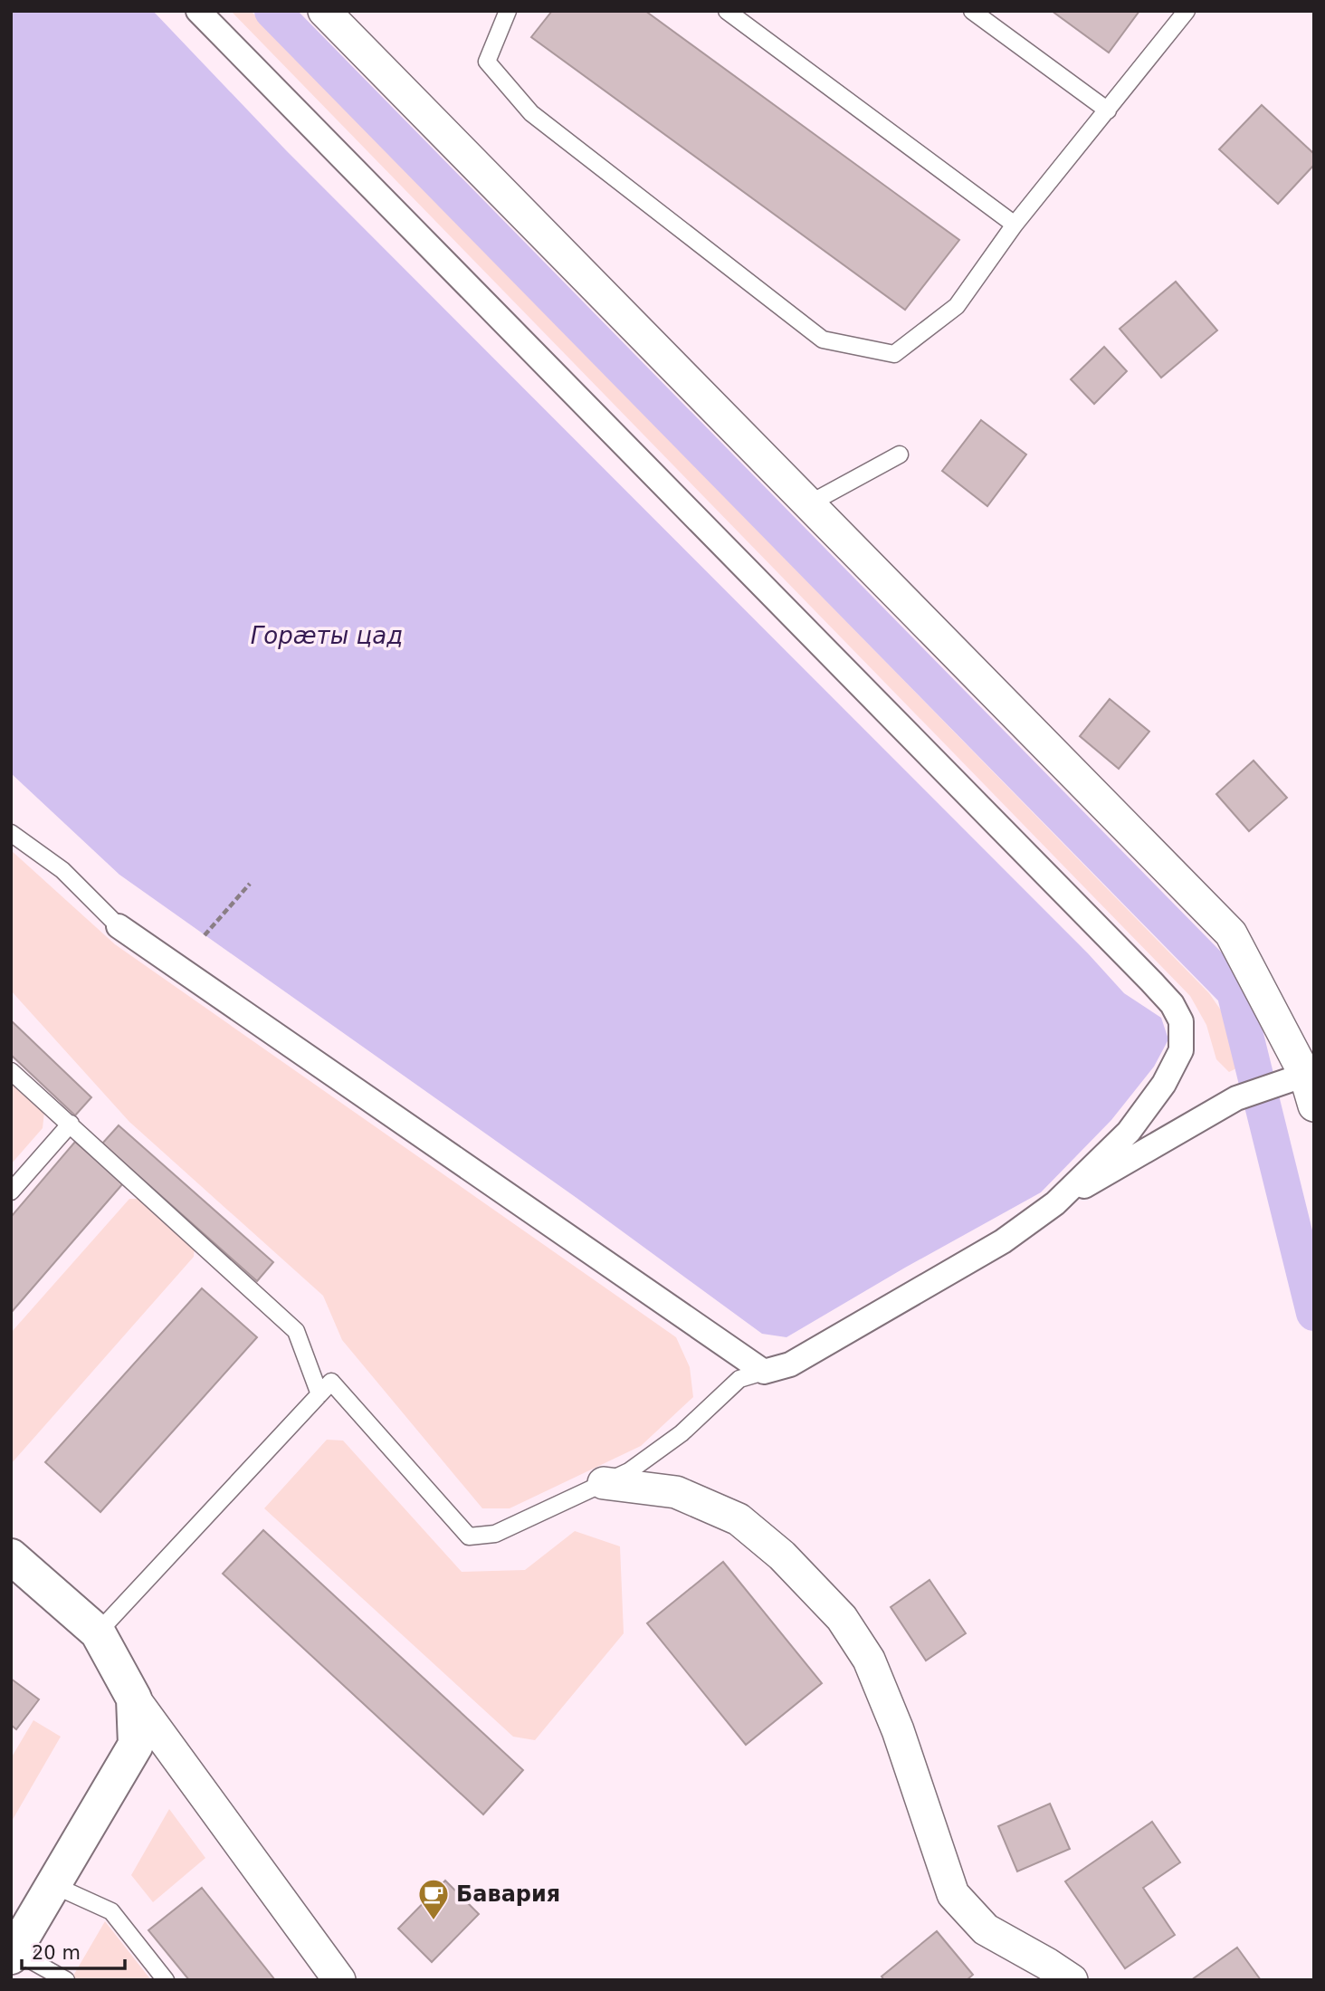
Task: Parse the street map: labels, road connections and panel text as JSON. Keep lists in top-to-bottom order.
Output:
{
  "water": ["Горӕты цад"],
  "places": {
    "cafe": ["Бавария"]
  },
  "scale_bar": "20 m"
}
